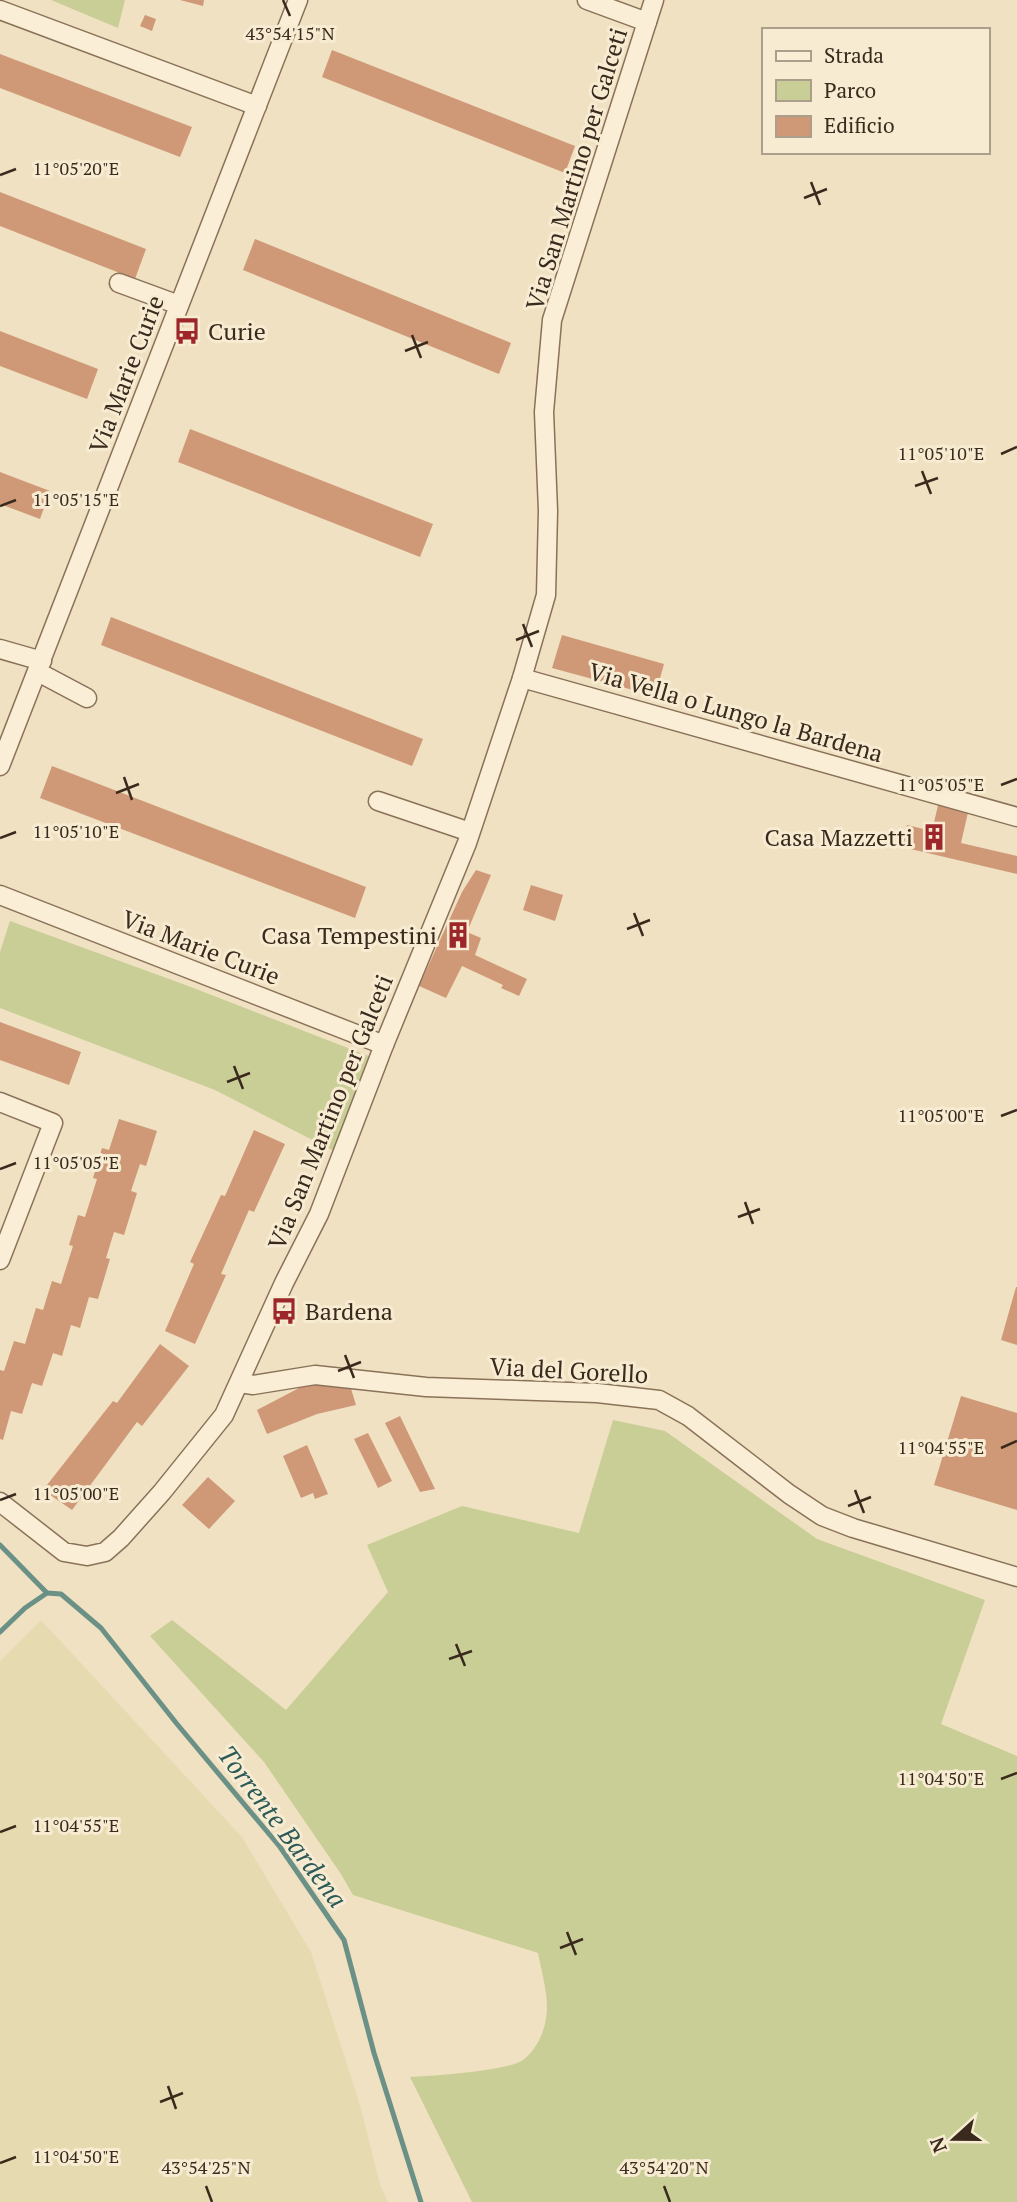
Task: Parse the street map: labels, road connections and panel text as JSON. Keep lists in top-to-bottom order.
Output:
{
  "streets": {
    "street": [
      "Via San Martino per Galceti",
      "Via Marie Curie",
      "Via Vella o Lungo la Bardena",
      "Via del Gorello"
    ]
  },
  "crossings": [
    ["Via San Martino per Galceti", "Via Marie Curie"],
    ["Via San Martino per Galceti", "Via Vella o Lungo la Bardena"],
    ["Via San Martino per Galceti", "Via del Gorello"]
  ],
  "water": ["Torrente Bardena"],
  "places": {
    "bus stop": ["Curie", "Bardena"],
    "building": ["Casa Mazzetti", "Casa Tempestini"]
  },
  "legend": ["Strada", "Parco", "Edificio"],
  "north": "left",
  "coordinates": [
    "43°54'15\"N",
    "11°05'20\"E",
    "11°05'10\"E",
    "11°05'15\"E",
    "11°05'05\"E",
    "11°05'00\"E",
    "11°04'55\"E",
    "11°04'50\"E",
    "43°54'25\"N",
    "43°54'20\"N"
  ]
}
